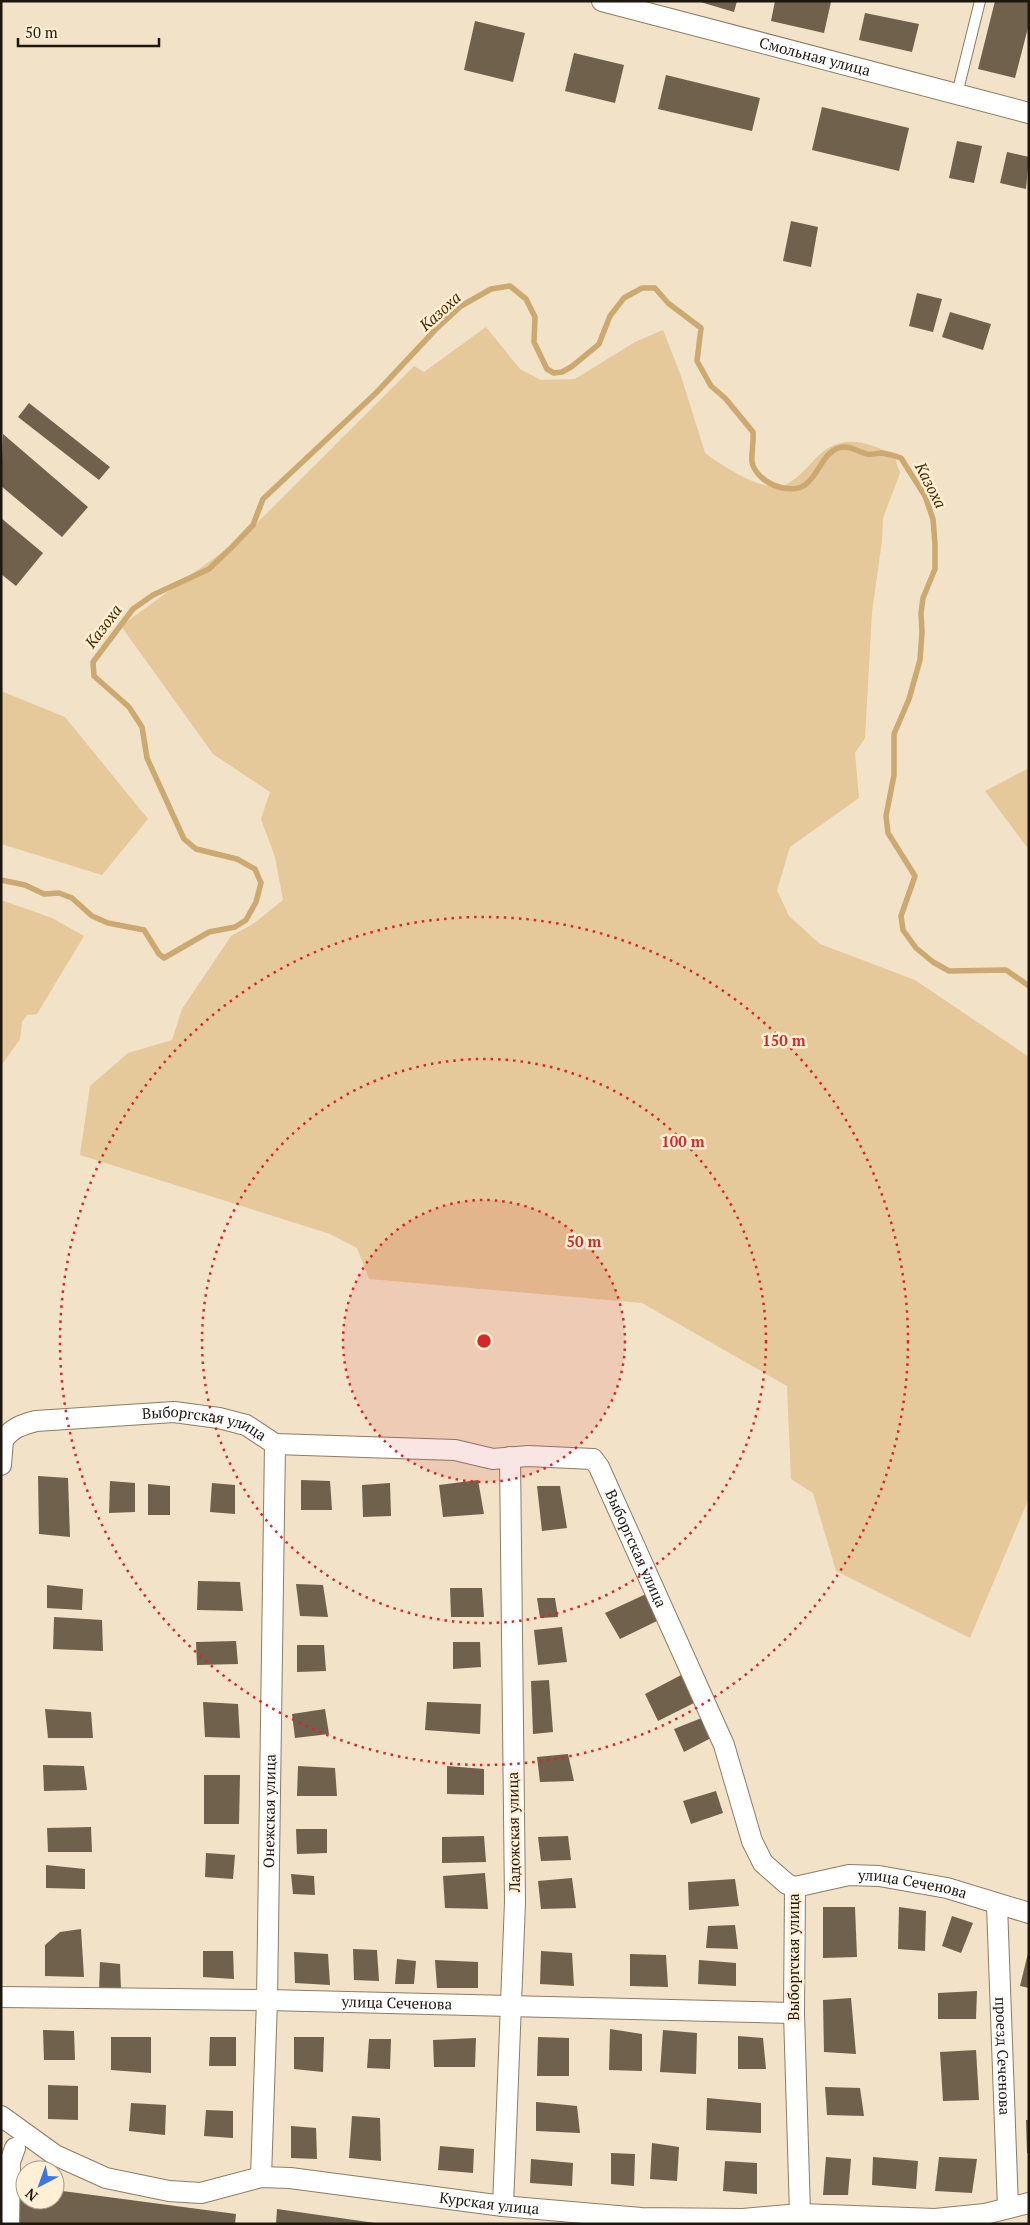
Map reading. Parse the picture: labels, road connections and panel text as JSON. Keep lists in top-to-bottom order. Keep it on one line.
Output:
{"streets":{"street":["Смольная улица","Выборгская улица","Онежская улица","Ладожская улица","улица Сеченова","проезд Сеченова","Курская улица"]},"crossings":[["Выборгская улица","Онежская улица"],["Выборгская улица","Ладожская улица"],["Выборгская улица","улица Сеченова"],["Выборгская улица","Курская улица"],["Онежская улица","улица Сеченова"],["Онежская улица","Курская улица"],["Ладожская улица","улица Сеченова"],["Ладожская улица","Курская улица"],["улица Сеченова","проезд Сеченова"],["проезд Сеченова","Курская улица"]],"water":["Казоха"],"scale_bar":"50 m","north":"bottom left","rings":["150 m","100 m","50 m"]}
